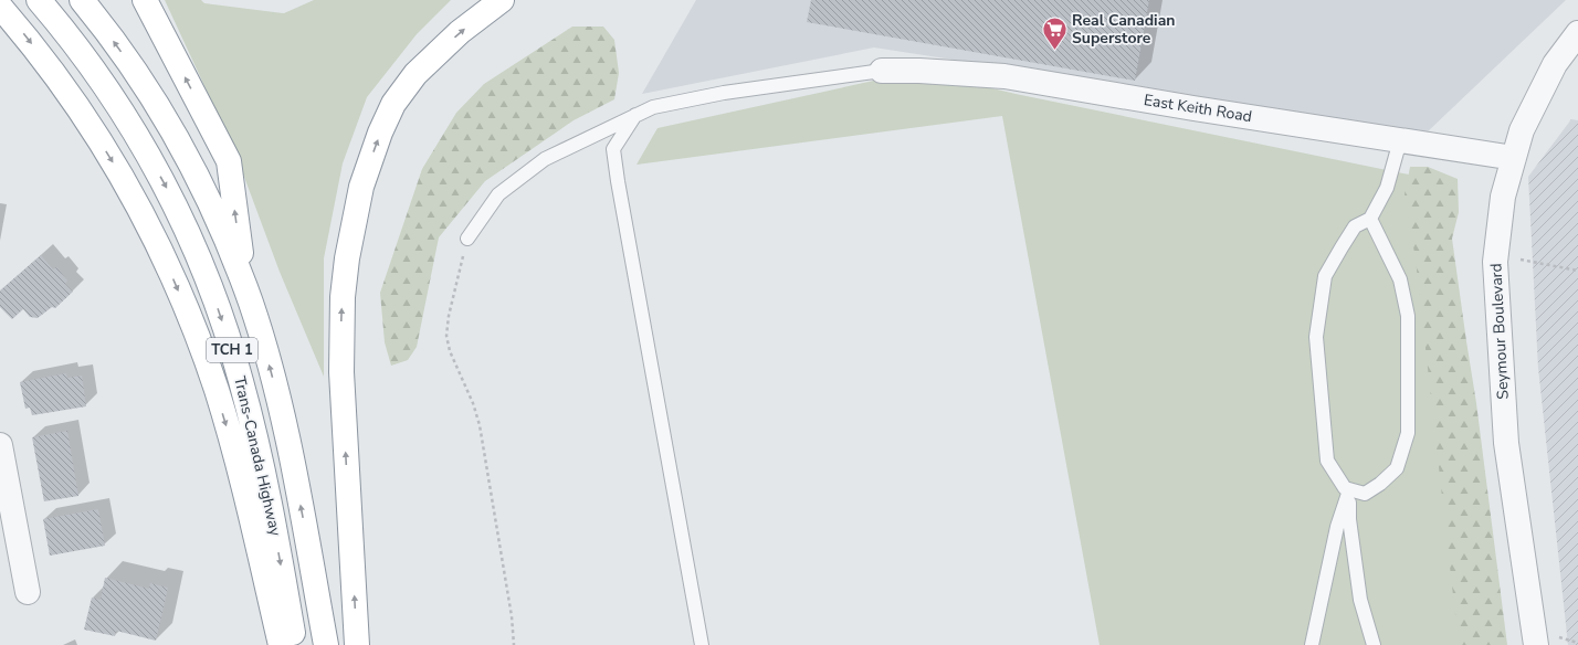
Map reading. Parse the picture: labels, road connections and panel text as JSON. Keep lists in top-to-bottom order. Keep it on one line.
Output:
{"streets":{"highway":["TCH 1","Trans-Canada Highway"],"street":["East Keith Road","Seymour Boulevard"]},"crossings":[["East Keith Road","Seymour Boulevard"]],"places":{"supermarket":["Real Canadian Superstore"]}}
